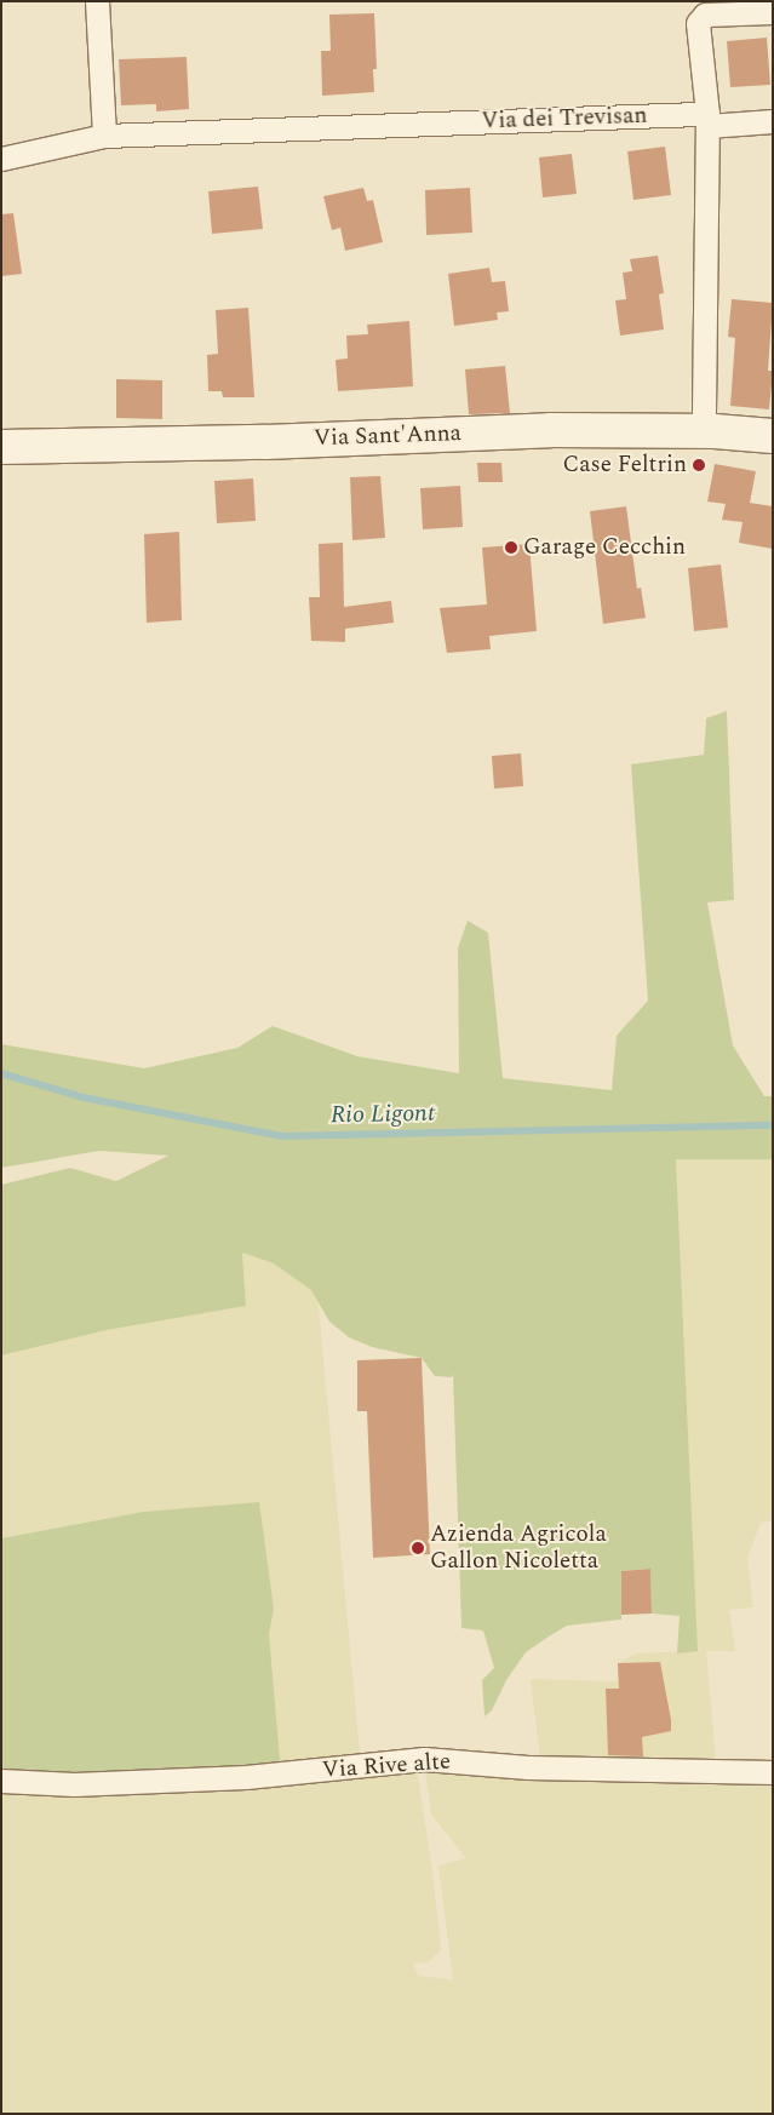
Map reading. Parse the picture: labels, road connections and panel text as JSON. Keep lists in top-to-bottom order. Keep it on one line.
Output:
{"streets":{"main road":["Via Sant'Anna"],"street":["Via dei Trevisan","Via Rive alte"]},"water":["Rio Ligont"],"places":["Case Feltrin","Garage Cecchin","Azienda Agricola Gallon Nicoletta"]}
